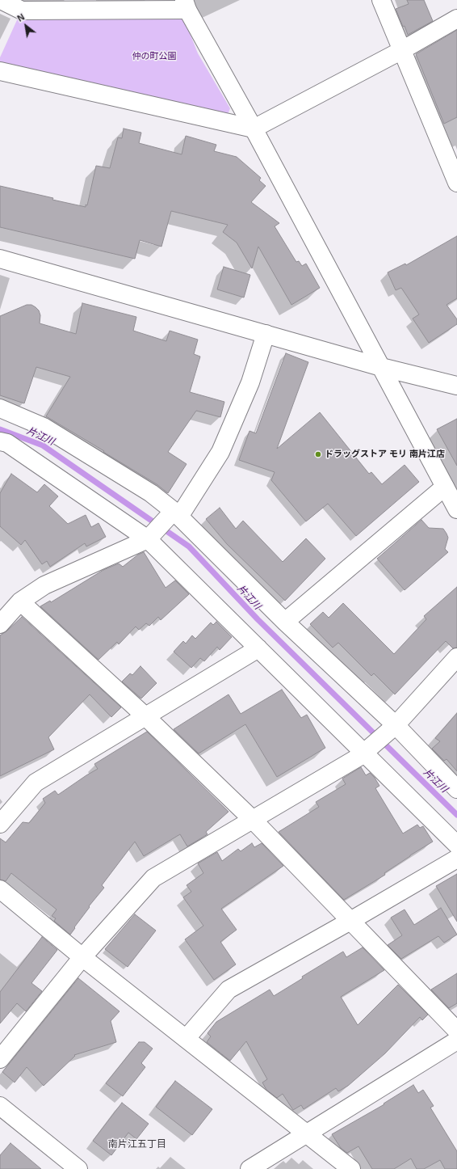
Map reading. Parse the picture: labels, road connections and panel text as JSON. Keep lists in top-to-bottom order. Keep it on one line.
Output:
{"districts":["南片江五丁目"],"water":["片江川"],"parks":["仲の町公園"],"places":["ドラッグストア モリ 南片江店"],"north":"top left"}
